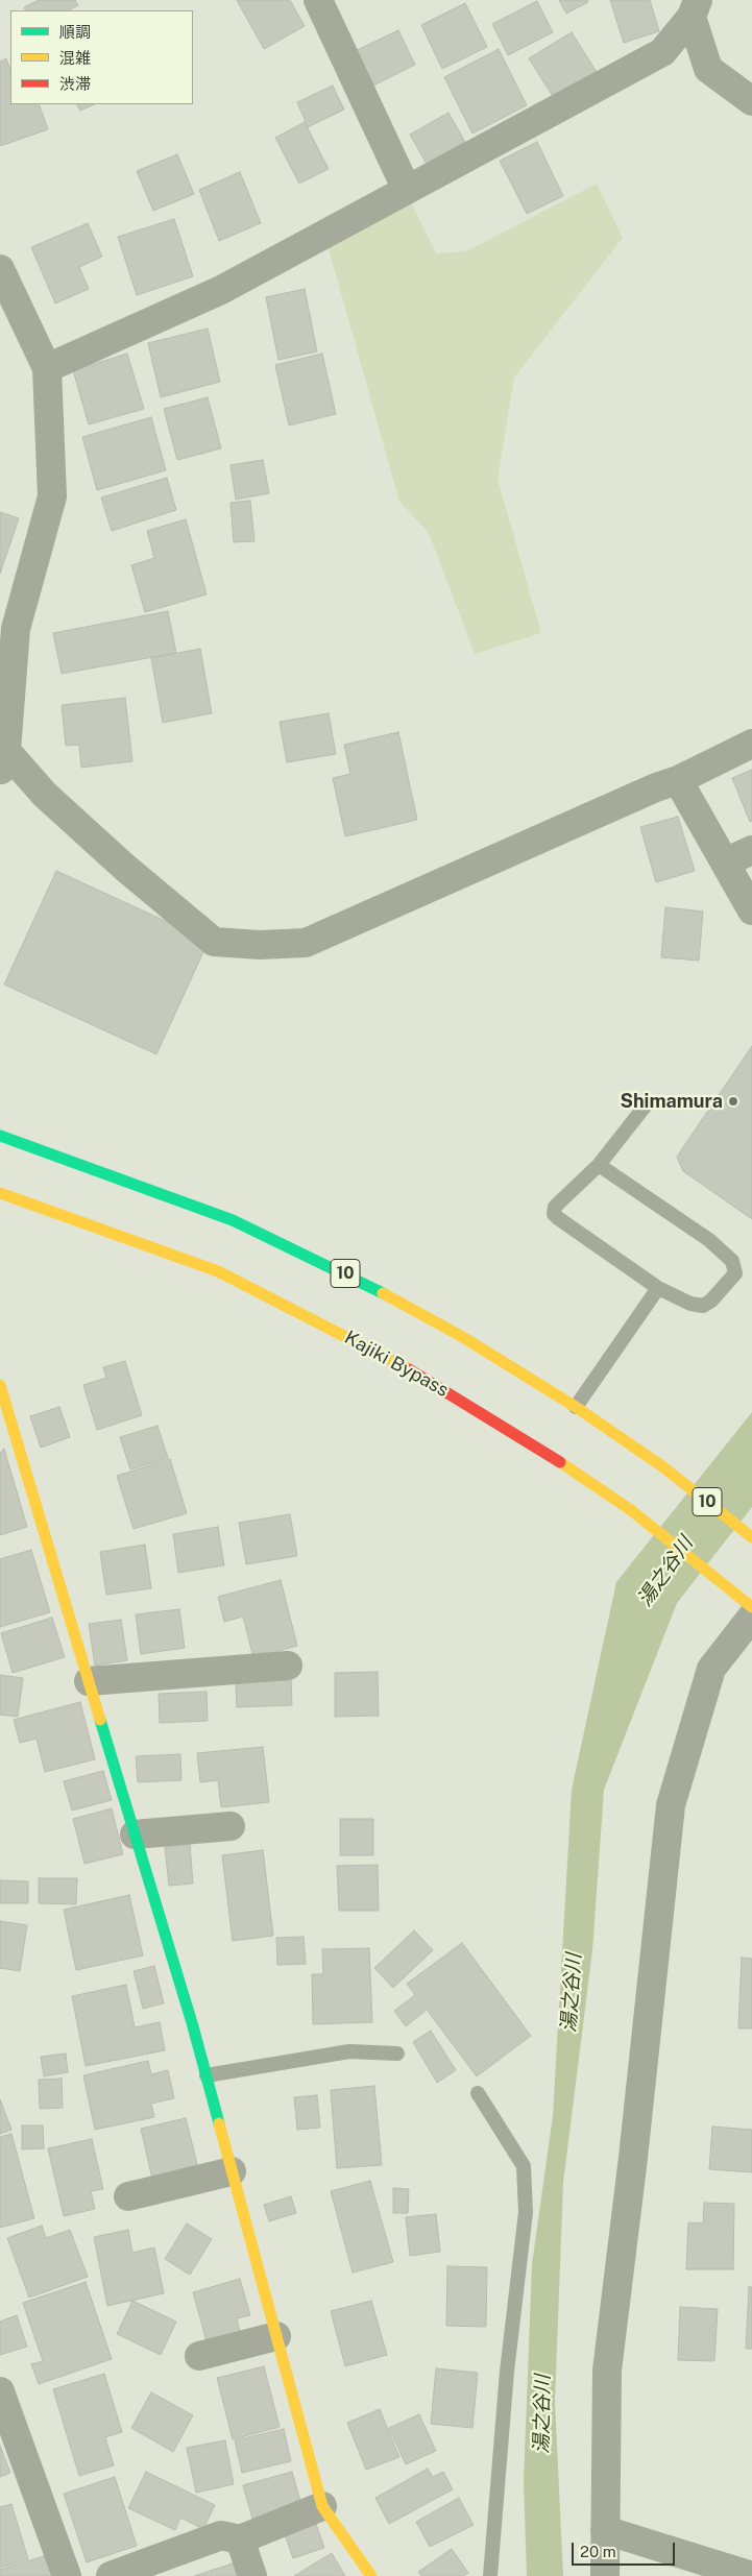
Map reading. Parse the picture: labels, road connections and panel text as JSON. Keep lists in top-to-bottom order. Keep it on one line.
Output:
{"streets":{"main road":["10","Kajiki Bypass"]},"water":["湯之谷川"],"places":["Shimamura"],"legend":["順調","混雑","渋滞"],"scale_bar":"20 m"}
